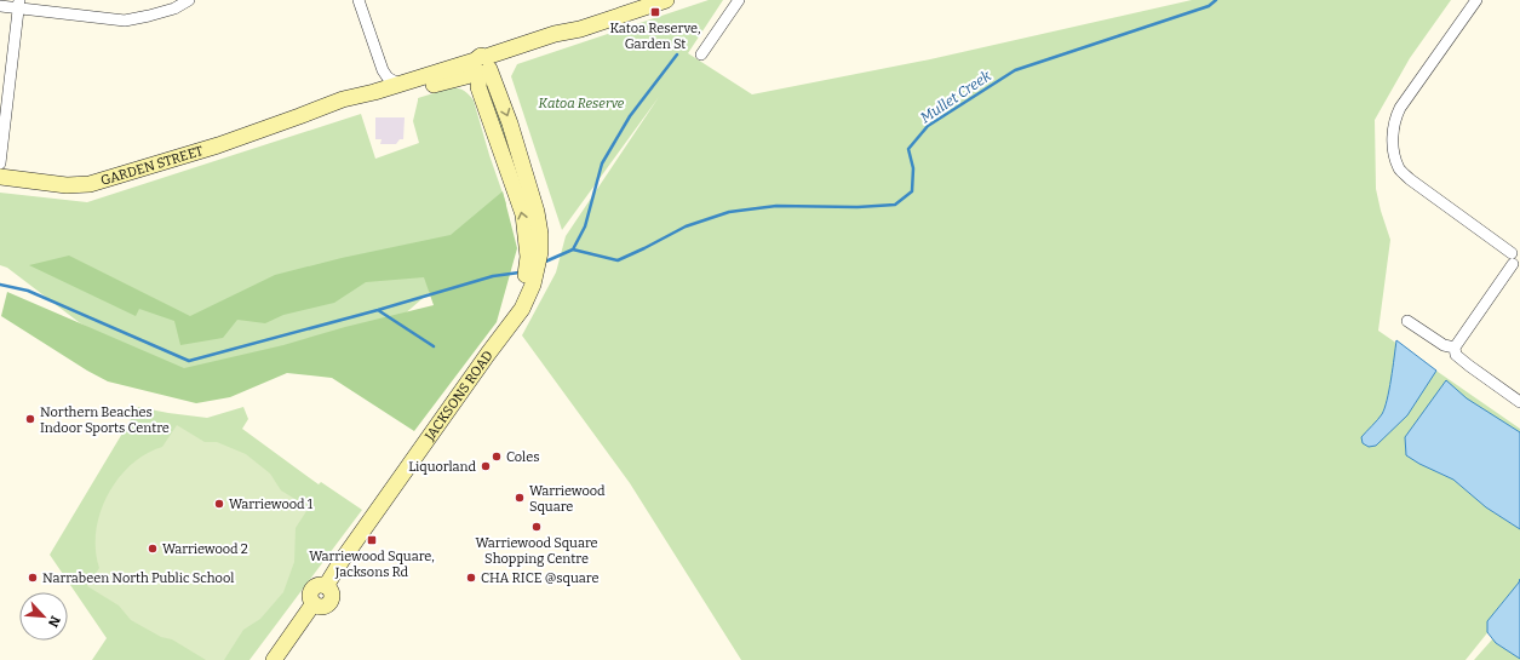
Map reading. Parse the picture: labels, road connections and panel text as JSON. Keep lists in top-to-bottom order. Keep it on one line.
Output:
{"streets":{"street":["GARDEN STREET","JACKSONS ROAD"]},"crossings":[["GARDEN STREET","JACKSONS ROAD"]],"water":["Mullet Creek"],"parks":["Katoa Reserve"],"places":{"transit":["Katoa Reserve, Garden St","Warriewood Square, Jacksons Rd"],"other":["Northern Beaches Indoor Sports Centre","Coles","Liquorland","Warriewood Square","Warriewood 1","Warriewood Square Shopping Centre","Warriewood 2","Narrabeen North Public School","CHA RICE @square"]},"north":"bottom right"}
